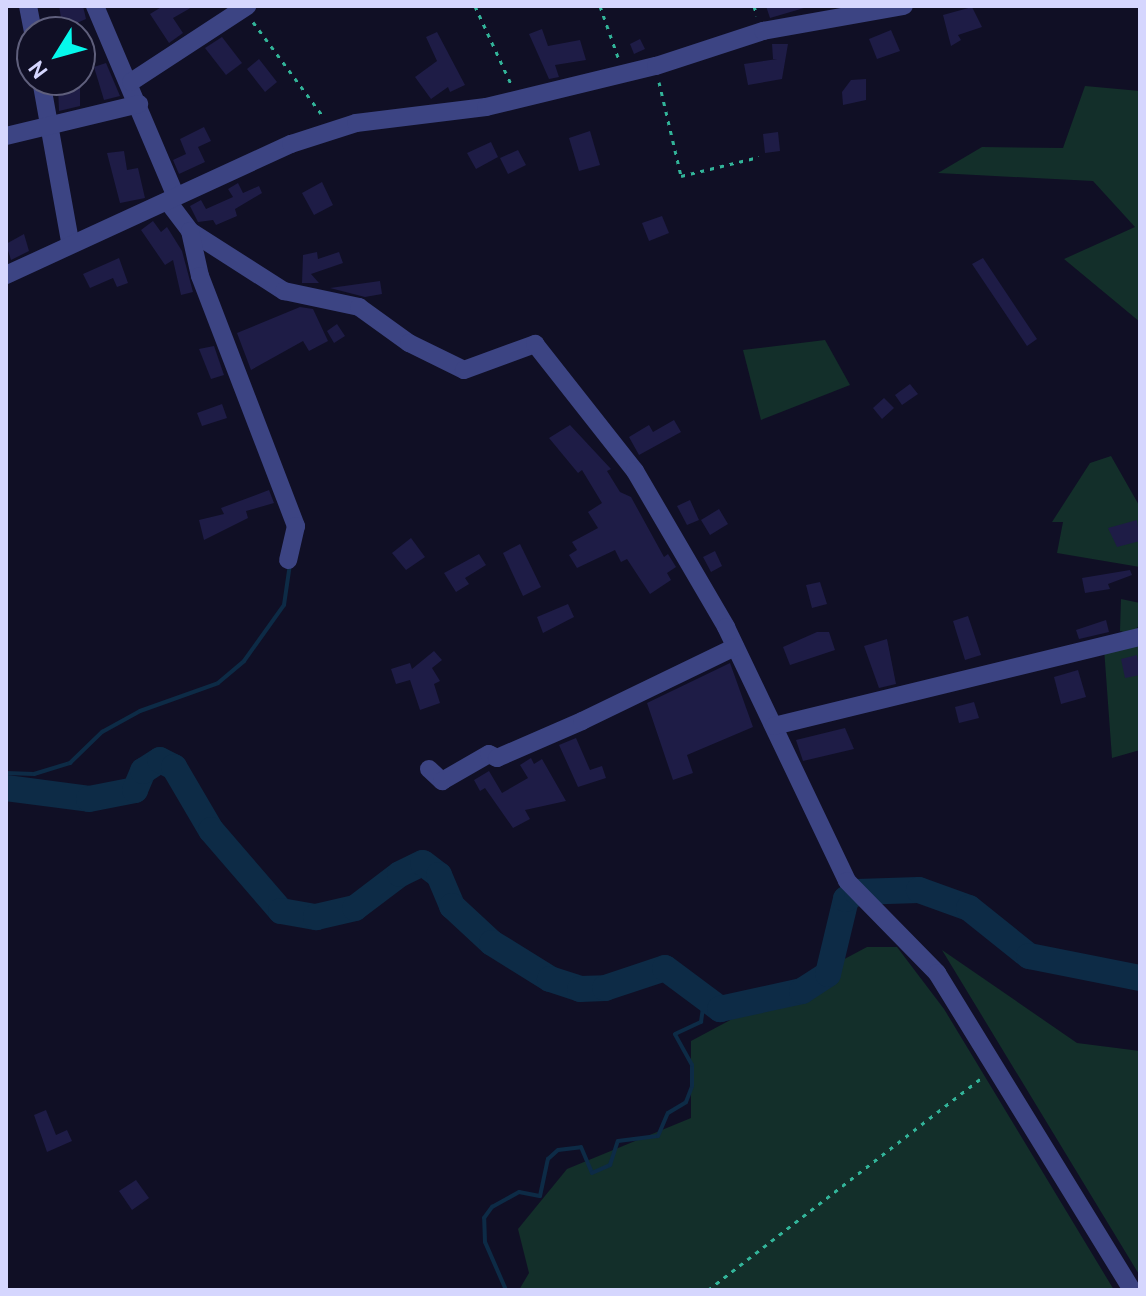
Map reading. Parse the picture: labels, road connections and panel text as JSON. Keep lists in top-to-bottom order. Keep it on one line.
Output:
{"north":"bottom left"}
